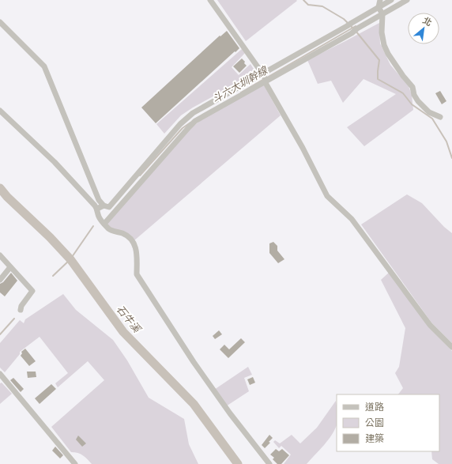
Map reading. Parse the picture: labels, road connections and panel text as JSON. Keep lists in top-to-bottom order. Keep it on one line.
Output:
{"water":["斗六大圳幹線","石牛溪"],"legend":["道路","公園","建築"],"north":"top right"}
